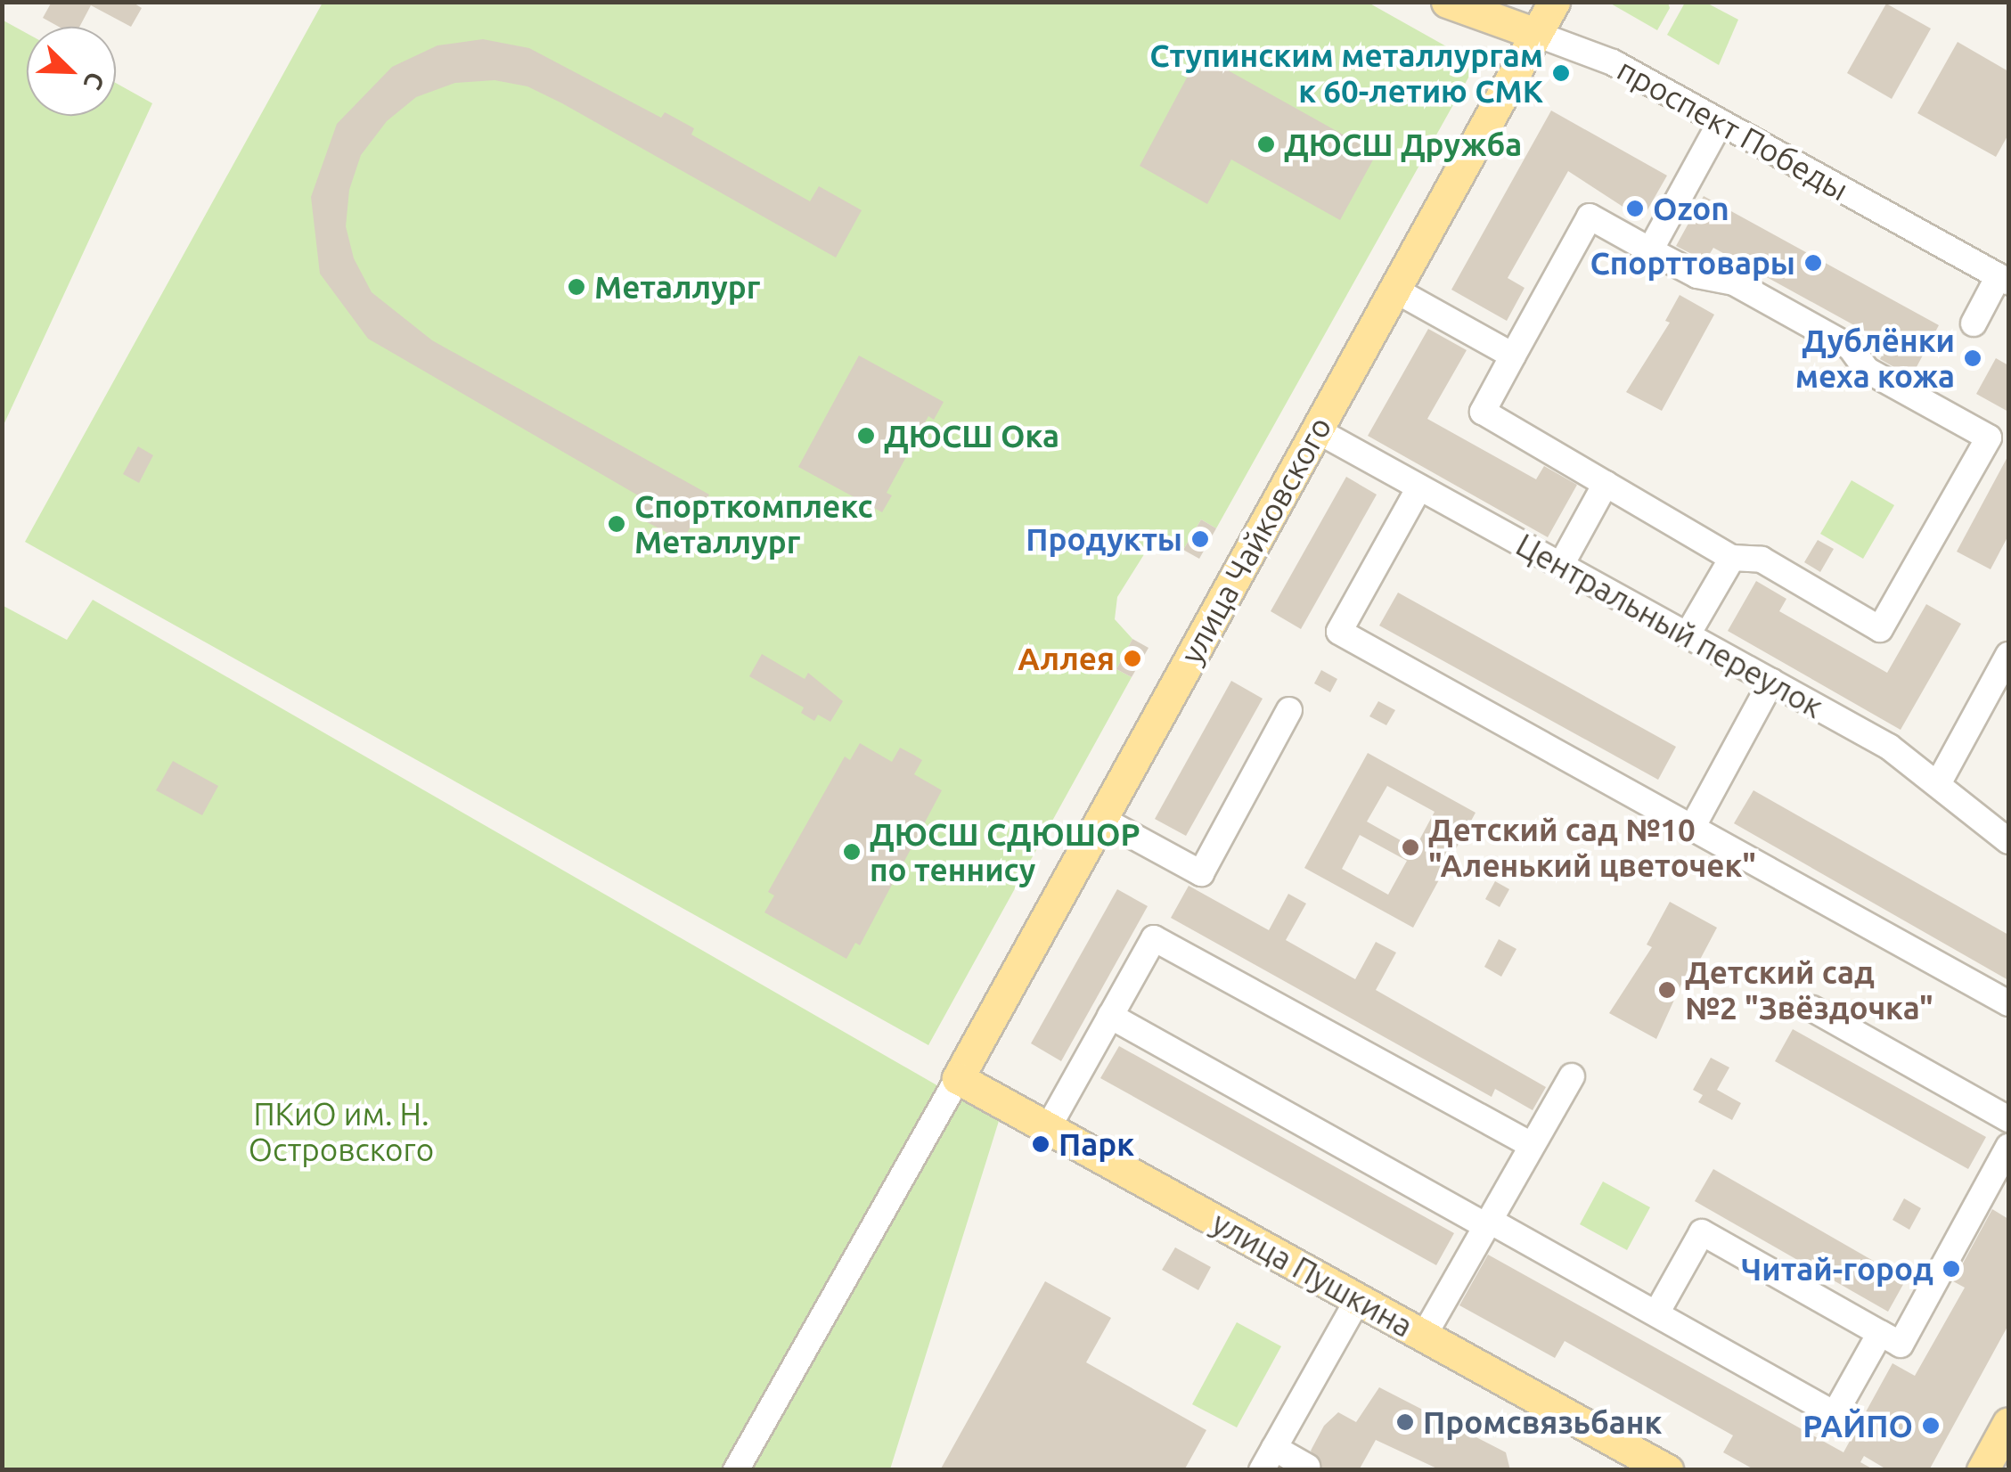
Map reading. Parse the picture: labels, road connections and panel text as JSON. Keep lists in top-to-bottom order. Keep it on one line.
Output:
{"streets":{"main road":["проспект Победы","улица Чайковского","улица Пушкина"],"street":["Центральный переулок"]},"crossings":[["проспект Победы","улица Чайковского"],["улица Чайковского","Центральный переулок"],["улица Чайковского","улица Пушкина"]],"parks":["ПКиО им. Н. Островского"],"places":["Ступинским металлургам к 60-летию СМК","ДЮСШ Дружба","Ozon","Спорттовары","Металлург","Дублёнки меха кожа","ДЮСШ Ока","Спорткомплекс Металлург","Продукты","Аллея","Детский сад №10 \"Аленький цветочек\"","ДЮСШ СДЮШОР по теннису","Детский сад №2 \"Звёздочка\"","Парк","Читай-город","Промсвязьбанк","РАЙПО"],"north":"bottom right"}
